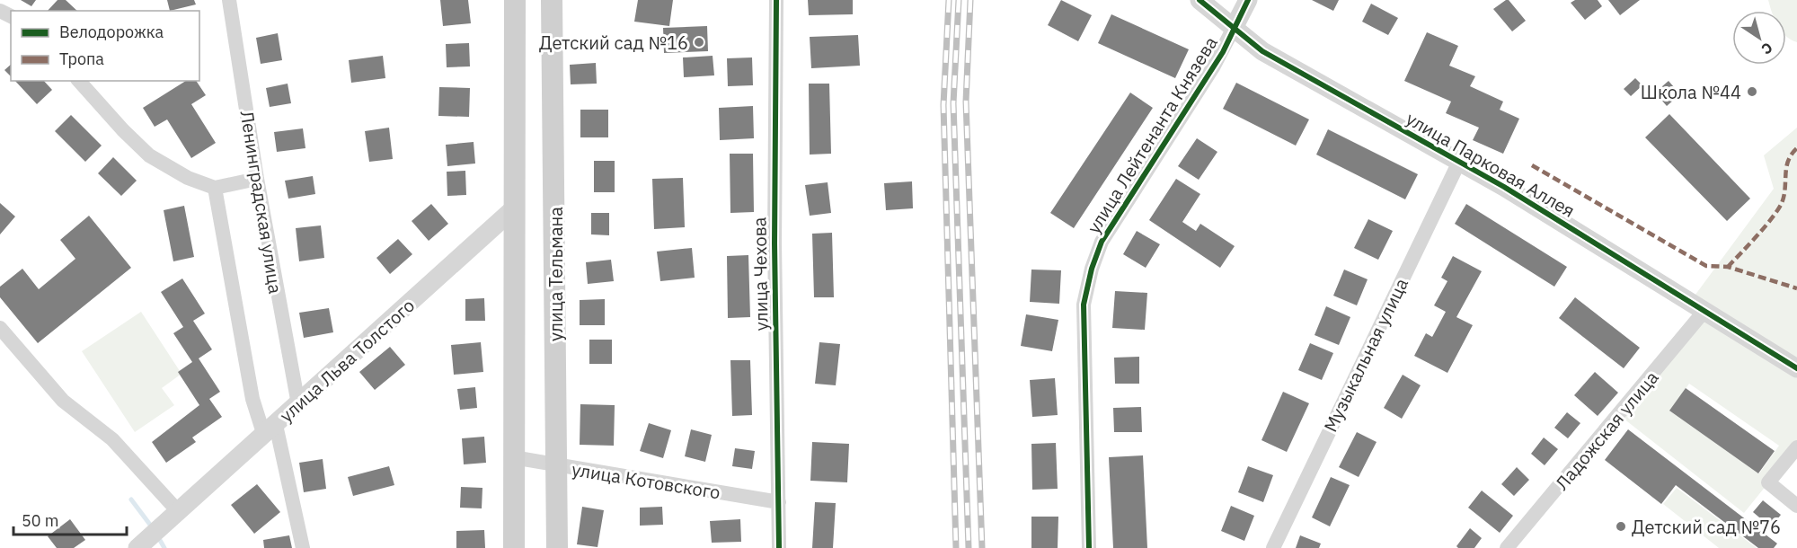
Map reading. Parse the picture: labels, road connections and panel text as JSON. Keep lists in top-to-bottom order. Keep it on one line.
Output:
{"streets":{"main road":["улица Тельмана"],"street":["улица Лейтенанта Князева","улица Парковая Аллея","Ленинградская улица","улица Чехова","Музыкальная улица","улица Льва Толстого","Ладожская улица","улица Котовского"]},"crossings":[["улица Лейтенанта Князева","улица Парковая Аллея"],["улица Парковая Аллея","Музыкальная улица"],["улица Парковая Аллея","Ладожская улица"],["Ленинградская улица","улица Льва Толстого"],["улица Тельмана","улица Котовского"],["улица Чехова","улица Котовского"]],"places":["Детский сад №16","Школа №44","Детский сад №76"],"legend":["Велодорожка","Тропа"],"scale_bar":"50 m","north":"bottom right"}
